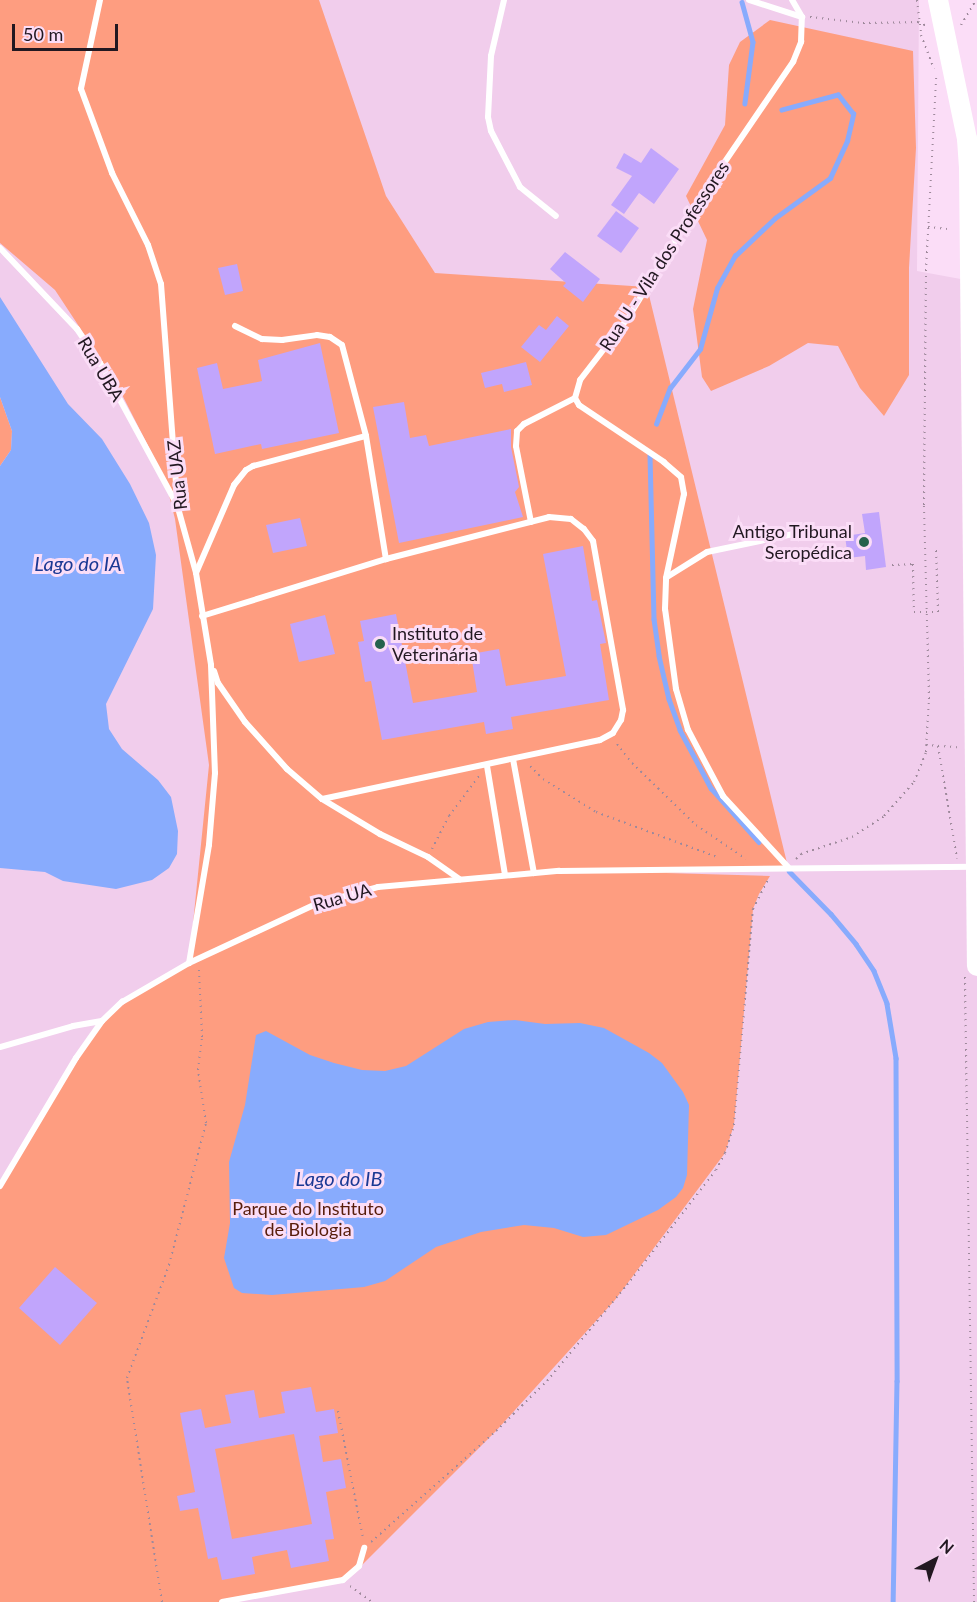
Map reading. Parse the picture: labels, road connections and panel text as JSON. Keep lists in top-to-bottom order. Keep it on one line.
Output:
{"streets":{"lane":["Rua U - Vila dos Professores","Rua UBA","Rua UAZ","Rua UA"]},"crossings":[["Rua UBA","Rua UAZ"],["Rua UAZ","Rua UA"]],"water":["Lago do IA","Lago do IB"],"parks":["Parque do Instituto de Biologia"],"places":["Antigo Tribunal Seropédica","Instituto de Veterinária"],"scale_bar":"50 m","north":"top right"}
